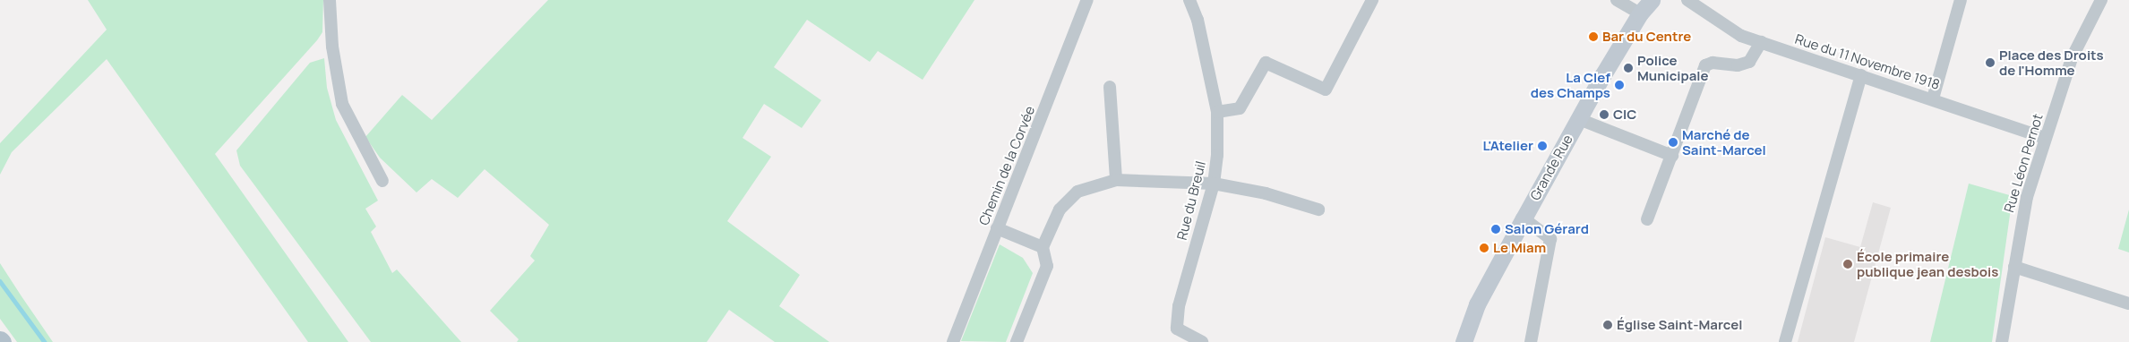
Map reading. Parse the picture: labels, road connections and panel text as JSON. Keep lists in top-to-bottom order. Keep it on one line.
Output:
{"streets":{"main road":["Grande Rue"],"street":["Rue du 11 Novembre 1918","Rue Léon Pernot","Chemin de la Corvée","Rue du Breuil"]},"crossings":[["Rue du 11 Novembre 1918","Rue Léon Pernot"]],"places":["Bar du Centre","Place des Droits de l'Homme","Police Municipale","La Clef des Champs","CIC","Marché de Saint-Marcel","L'Atelier","Salon Gérard","Le Miam","École primaire publique jean desbois","Église Saint-Marcel"]}
